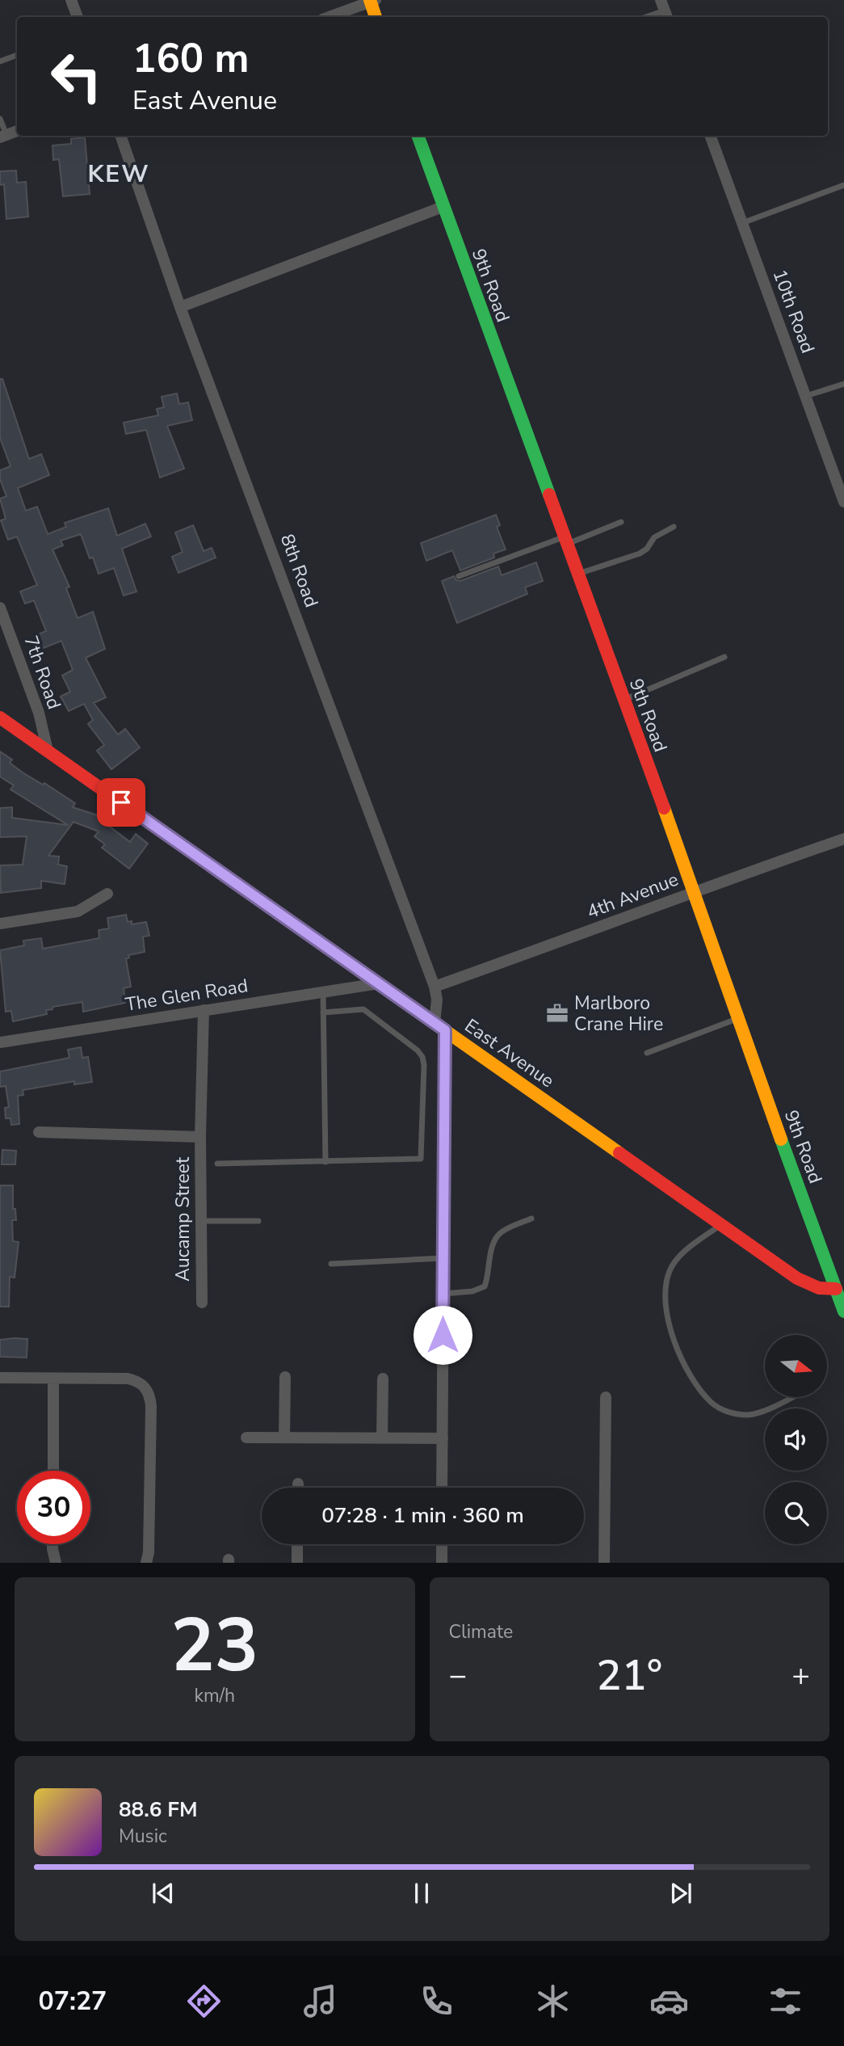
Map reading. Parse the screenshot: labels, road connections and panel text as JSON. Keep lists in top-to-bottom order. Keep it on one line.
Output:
{"streets":{"main road":["9th Road","East Avenue"],"street":["10th Road","8th Road","7th Road","4th Avenue","The Glen Road","Aucamp Street"]},"crossings":[["9th Road","4th Avenue"],["9th Road","East Avenue"],["8th Road","4th Avenue"],["8th Road","East Avenue"],["7th Road","East Avenue"],["The Glen Road","East Avenue"],["The Glen Road","Aucamp Street"]],"districts":["KEW"],"places":{"office":["Marlboro Crane Hire"]},"north":"right","page":{"turn":["160 m","East Avenue"],"limit":"30","trip":"07:28 · 1 min · 360 m","tile":[["23","km/h"],"Climate"],"heat":["−","21°","+"],"song":["88.6 FM","Music"],"tabs":"07:27"}}
